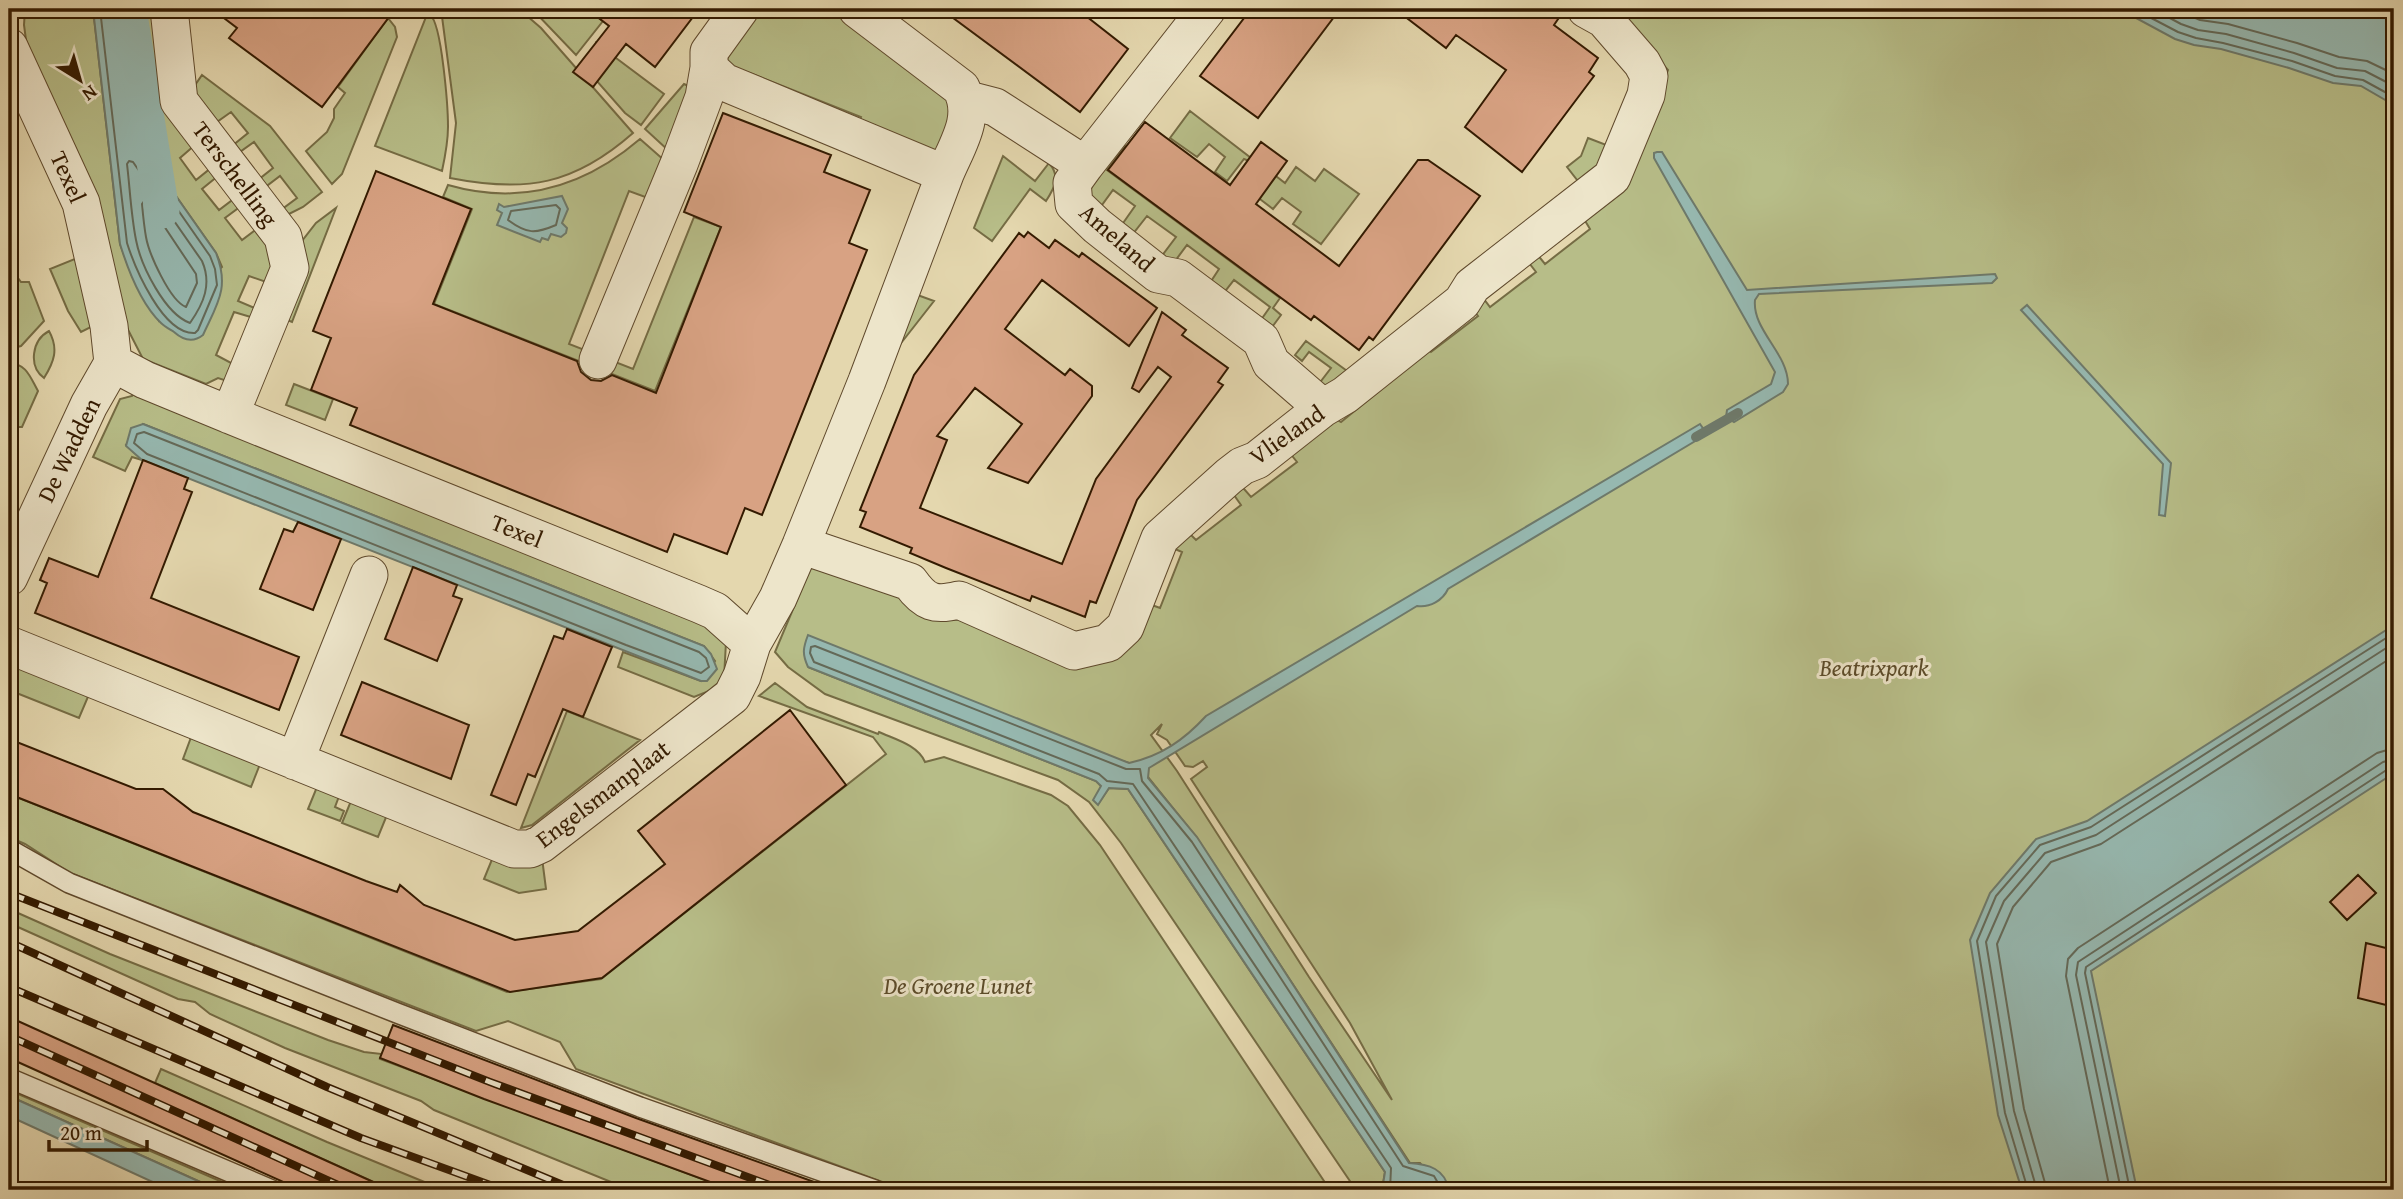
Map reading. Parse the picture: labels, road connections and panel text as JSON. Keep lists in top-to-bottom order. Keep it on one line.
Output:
{"streets":{"street":["Terschelling","Texel","Ameland","Vlieland","De Wadden","Engelsmanplaat"]},"crossings":[["Terschelling","Texel"],["Texel","De Wadden"],["Texel","Engelsmanplaat"],["Ameland","Vlieland"]],"parks":["Beatrixpark","De Groene Lunet"],"scale_bar":"20 m","north":"bottom right"}
